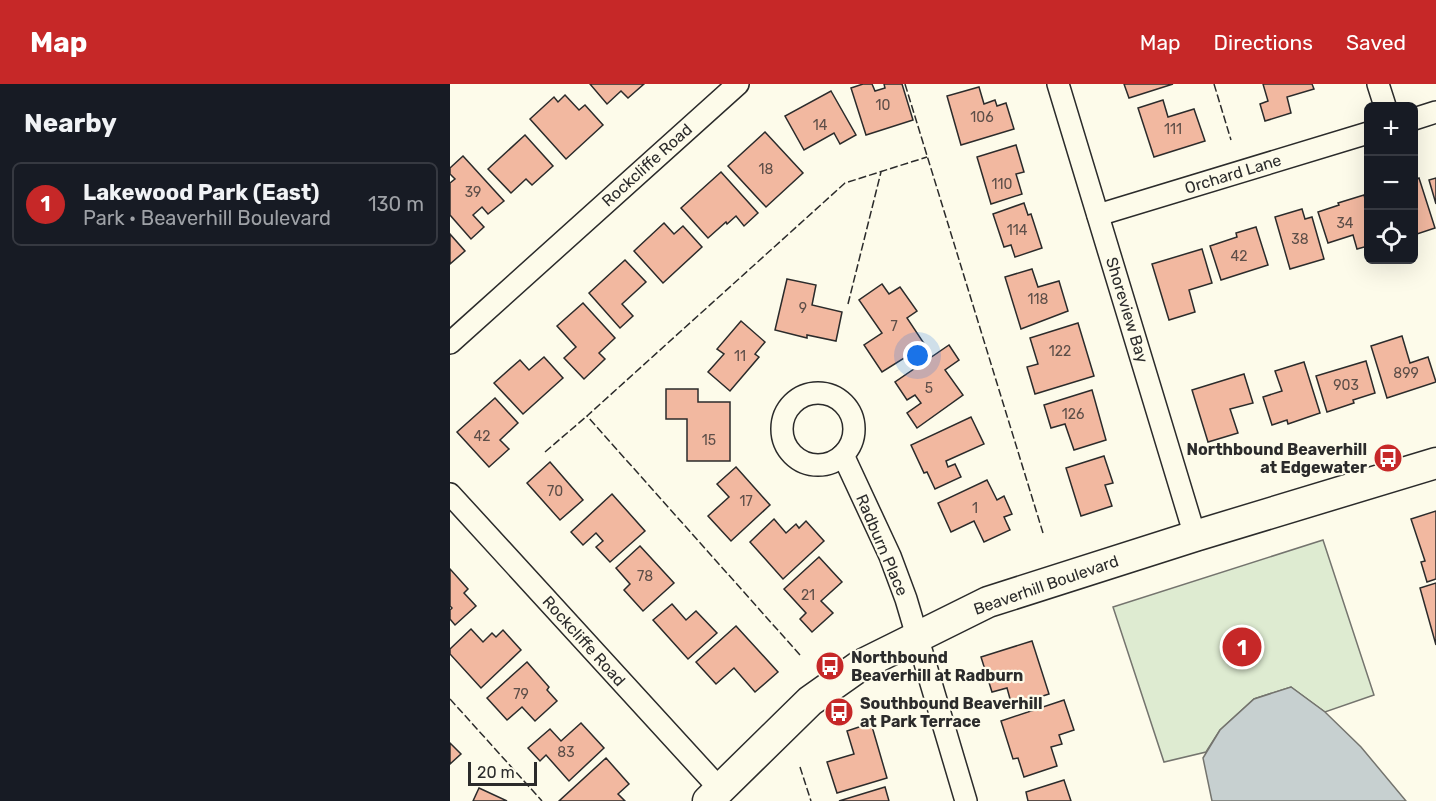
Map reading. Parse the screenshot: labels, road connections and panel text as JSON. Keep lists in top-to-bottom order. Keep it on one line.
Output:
{"streets":{"street":["Rockcliffe Road","Orchard Lane","Shoreview Bay","Radburn Place","Beaverhill Boulevard"]},"crossings":[["Rockcliffe Road","Beaverhill Boulevard"],["Orchard Lane","Shoreview Bay"],["Shoreview Bay","Beaverhill Boulevard"],["Radburn Place","Beaverhill Boulevard"]],"places":{"bus stop":["Northbound Beaverhill at Edgewater","Northbound Beaverhill at Radburn","Southbound Beaverhill at Park Terrace"]},"house_numbers":["10","106","14","111","18","110","39","34","114","38","42","118","9","7","122","11","899","903","5","126","42","15","70","17","1","78","21","79","83"],"scale_bar":"20 m","page":{"header":"Map","nav":["Map","Directions","Saved"],"heading":"Nearby","map_buttons":["+","−"],"list":[{"mark":"1","name":"Lakewood Park (East)","note":"Park · Beaverhill Boulevard","value":"130 m"}],"pins":"1","scale":"20 m"}}
